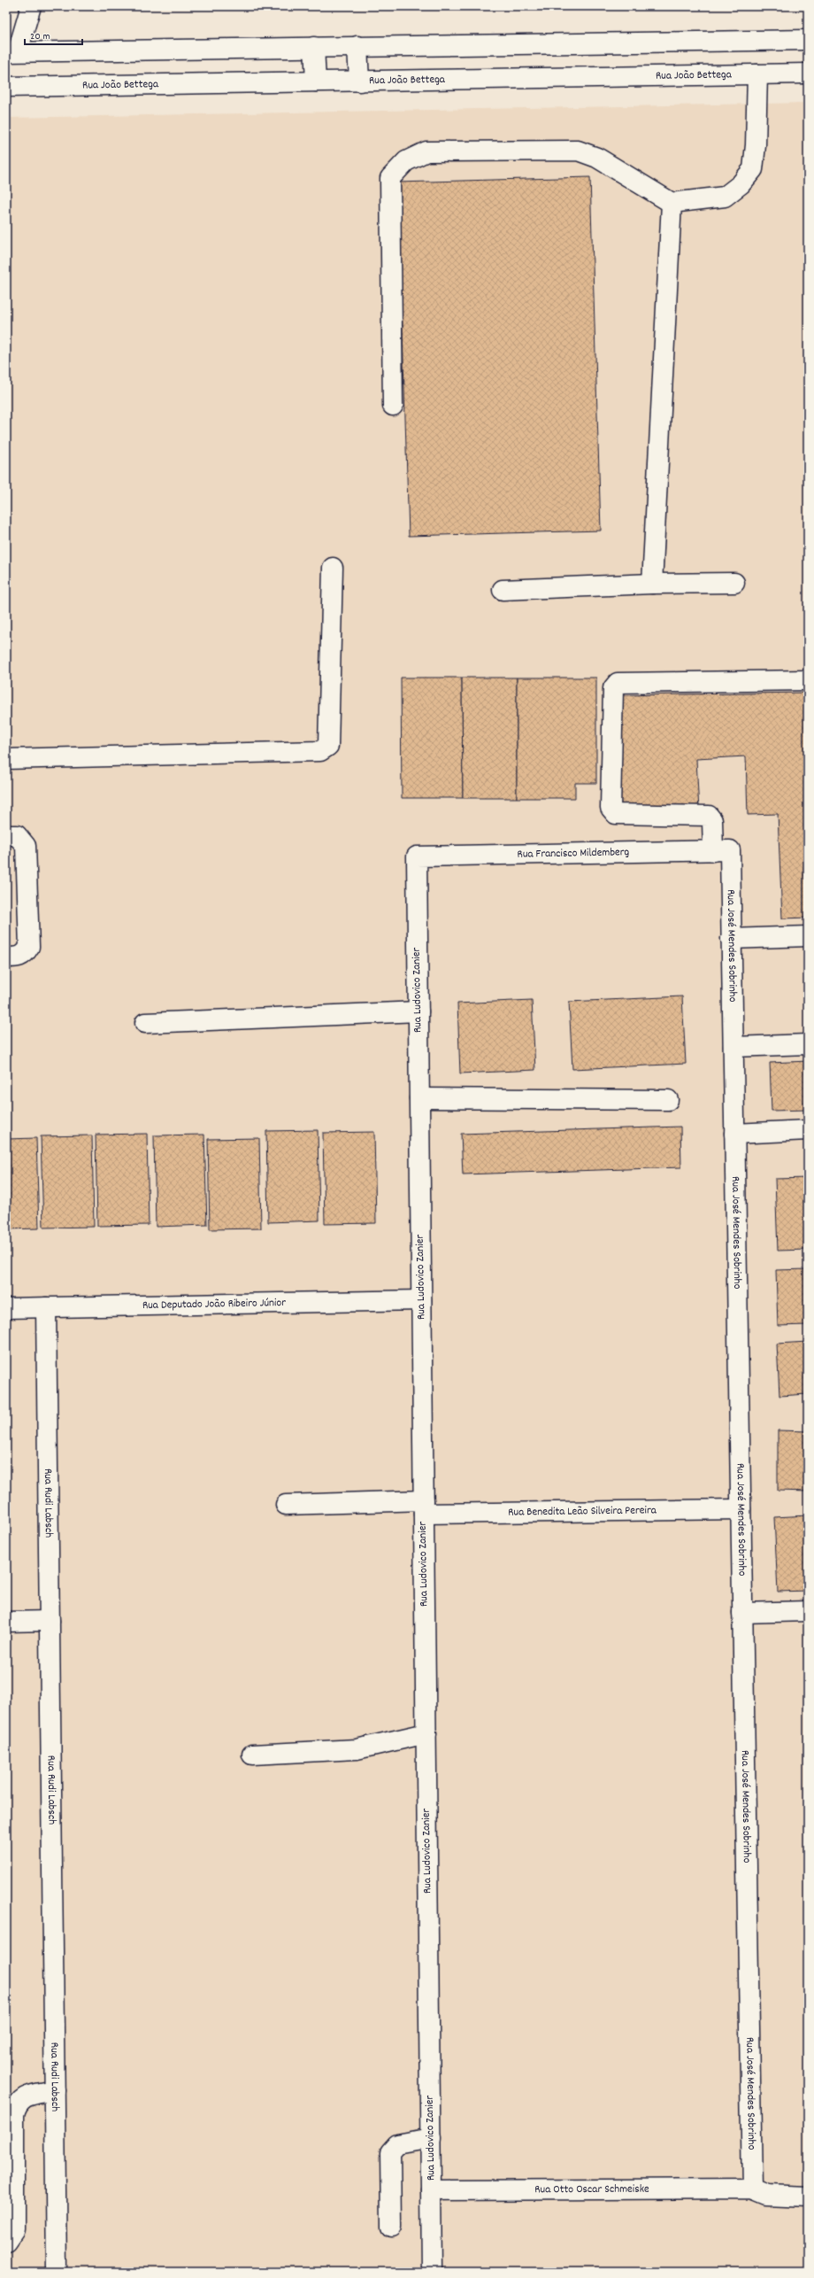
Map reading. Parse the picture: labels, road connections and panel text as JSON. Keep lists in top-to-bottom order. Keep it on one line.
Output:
{"streets":{"street":["Rua João Bettega","Rua Francisco Mildemberg","Rua José Mendes Sobrinho","Rua Ludovico Zanier","Rua Deputado João Ribeiro Júnior","Rua Rudi Labsch","Rua Benedita Leão Silveira Pereira","Rua Otto Oscar Schmeiske"]},"crossings":[["Rua Francisco Mildemberg","Rua José Mendes Sobrinho"],["Rua Francisco Mildemberg","Rua Ludovico Zanier"],["Rua José Mendes Sobrinho","Rua Benedita Leão Silveira Pereira"],["Rua José Mendes Sobrinho","Rua Otto Oscar Schmeiske"],["Rua Ludovico Zanier","Rua Deputado João Ribeiro Júnior"],["Rua Ludovico Zanier","Rua Benedita Leão Silveira Pereira"],["Rua Ludovico Zanier","Rua Otto Oscar Schmeiske"],["Rua Deputado João Ribeiro Júnior","Rua Rudi Labsch"]],"scale_bar":"20 m"}
